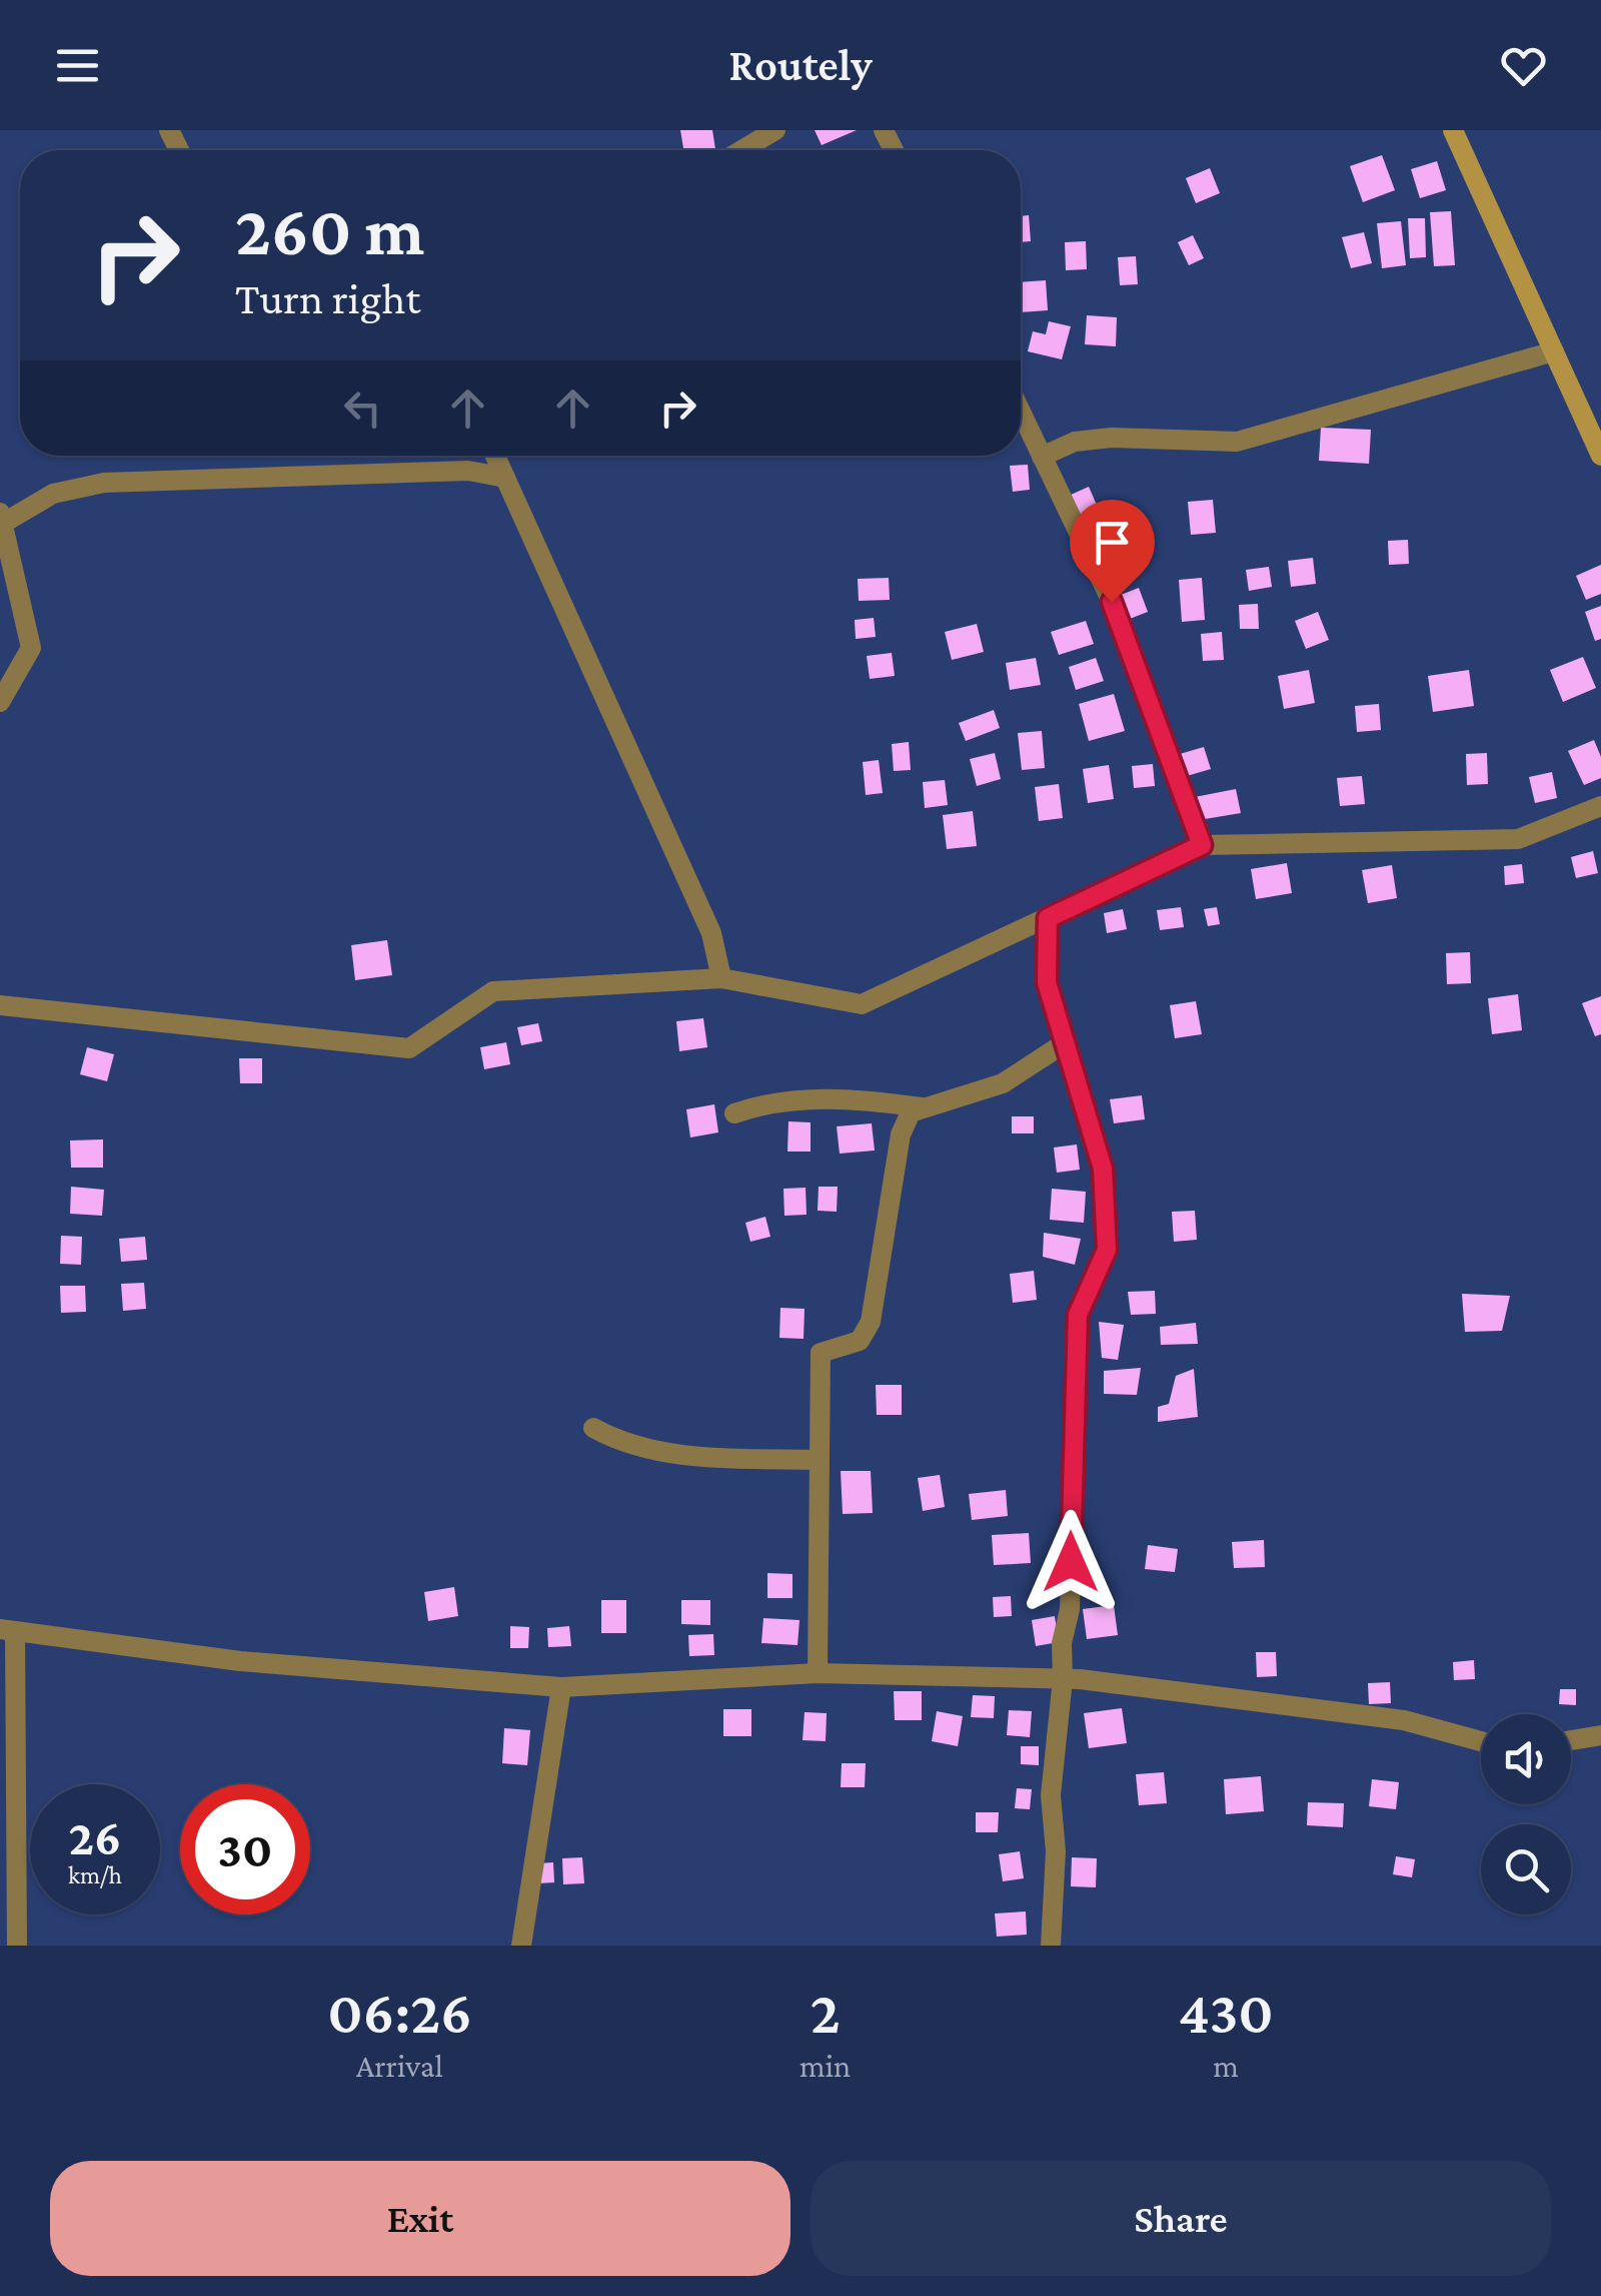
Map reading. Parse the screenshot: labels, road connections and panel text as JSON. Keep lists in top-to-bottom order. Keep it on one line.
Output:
{"page":{"header":"Routely","turn":["260 m","Turn right"],"speed":"26 km/h","limit":"30","eta":["06:26","Arrival","2","min","430","m"],"buttons":["Exit","Share"]}}
